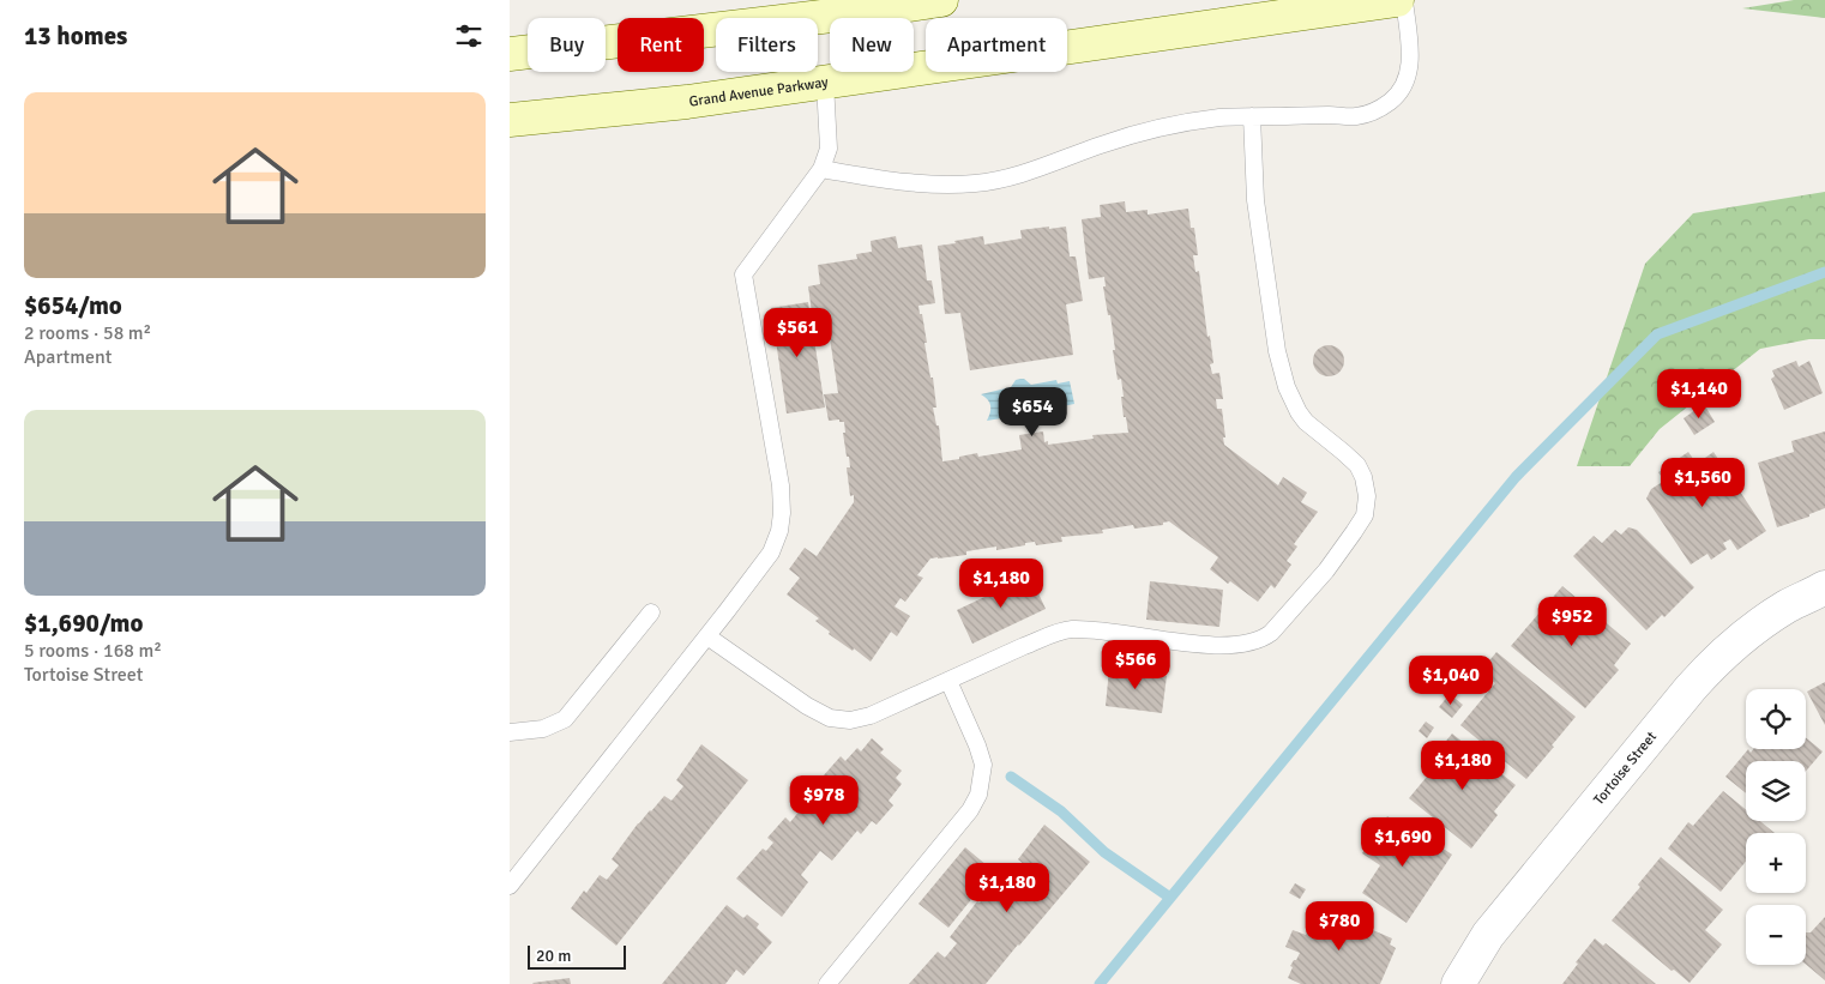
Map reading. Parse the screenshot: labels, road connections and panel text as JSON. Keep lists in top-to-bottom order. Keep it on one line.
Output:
{"streets":{"main road":["Grand Avenue Parkway"],"street":["Tortoise Street"]},"scale_bar":"20 m","page":{"heading":"13 homes","chip":["Buy","Rent","Filters","New","Apartment"],"list":[{"name":"$654/mo","note":"2 rooms · 58 m² · Apartment"},{"name":"$1,690/mo","note":"5 rooms · 168 m² · Tortoise Street"}],"price":["$561","$1,140","$654","$1,560","$1,180","$952","$566","$1,040","$1,180","$978","$1,690","$1,180","$780"],"map_buttons":["+","−"],"scale":"20 m"}}
